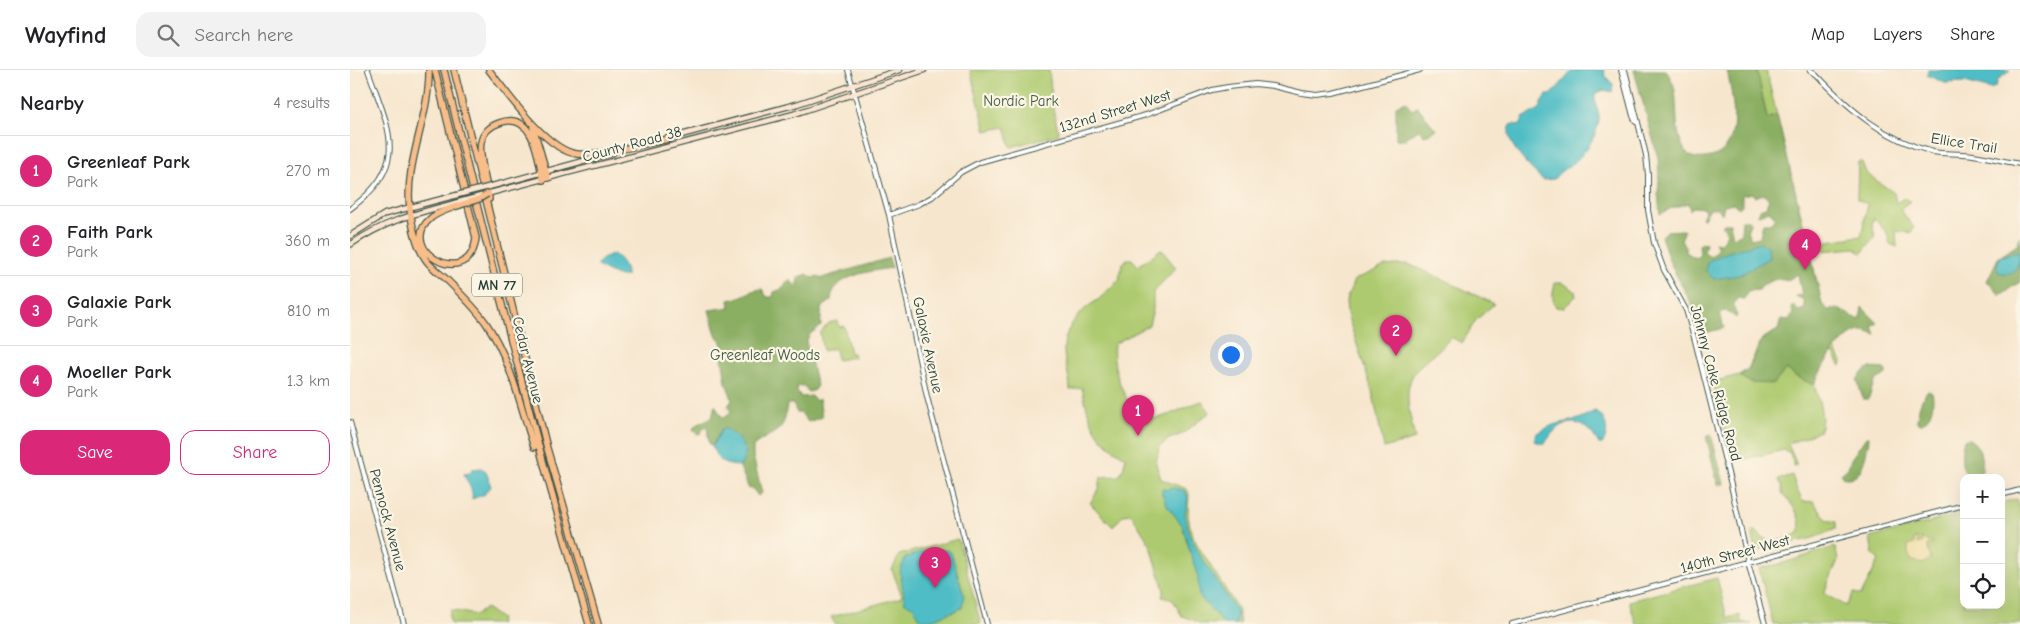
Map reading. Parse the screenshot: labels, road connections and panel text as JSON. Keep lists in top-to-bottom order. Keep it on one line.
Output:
{"streets":{"highway":["MN 77","Cedar Avenue"],"main road":["County Road 38"],"street":["132nd Street West","Ellice Trail","Galaxie Avenue","Johnny Cake Ridge Road","Pennock Avenue","140th Street West"]},"crossings":[["132nd Street West","Galaxie Avenue"],["County Road 38","Galaxie Avenue"],["Johnny Cake Ridge Road","140th Street West"]],"parks":["Nordic Park","Greenleaf Woods"],"page":{"header":"Wayfind","search":"Search here","nav":["Map","Layers","Share"],"heading":["Nearby","4 results"],"list":[{"mark":"1","name":"Greenleaf Park","note":"Park","value":"270 m"},{"mark":"2","name":"Faith Park","note":"Park","value":"360 m"},{"mark":"3","name":"Galaxie Park","note":"Park","value":"810 m"},{"mark":"4","name":"Moeller Park","note":"Park","value":"1.3 km"}],"pins":["4","2","1","3"],"buttons":["Save","Share"],"map_buttons":["+","−"]}}
